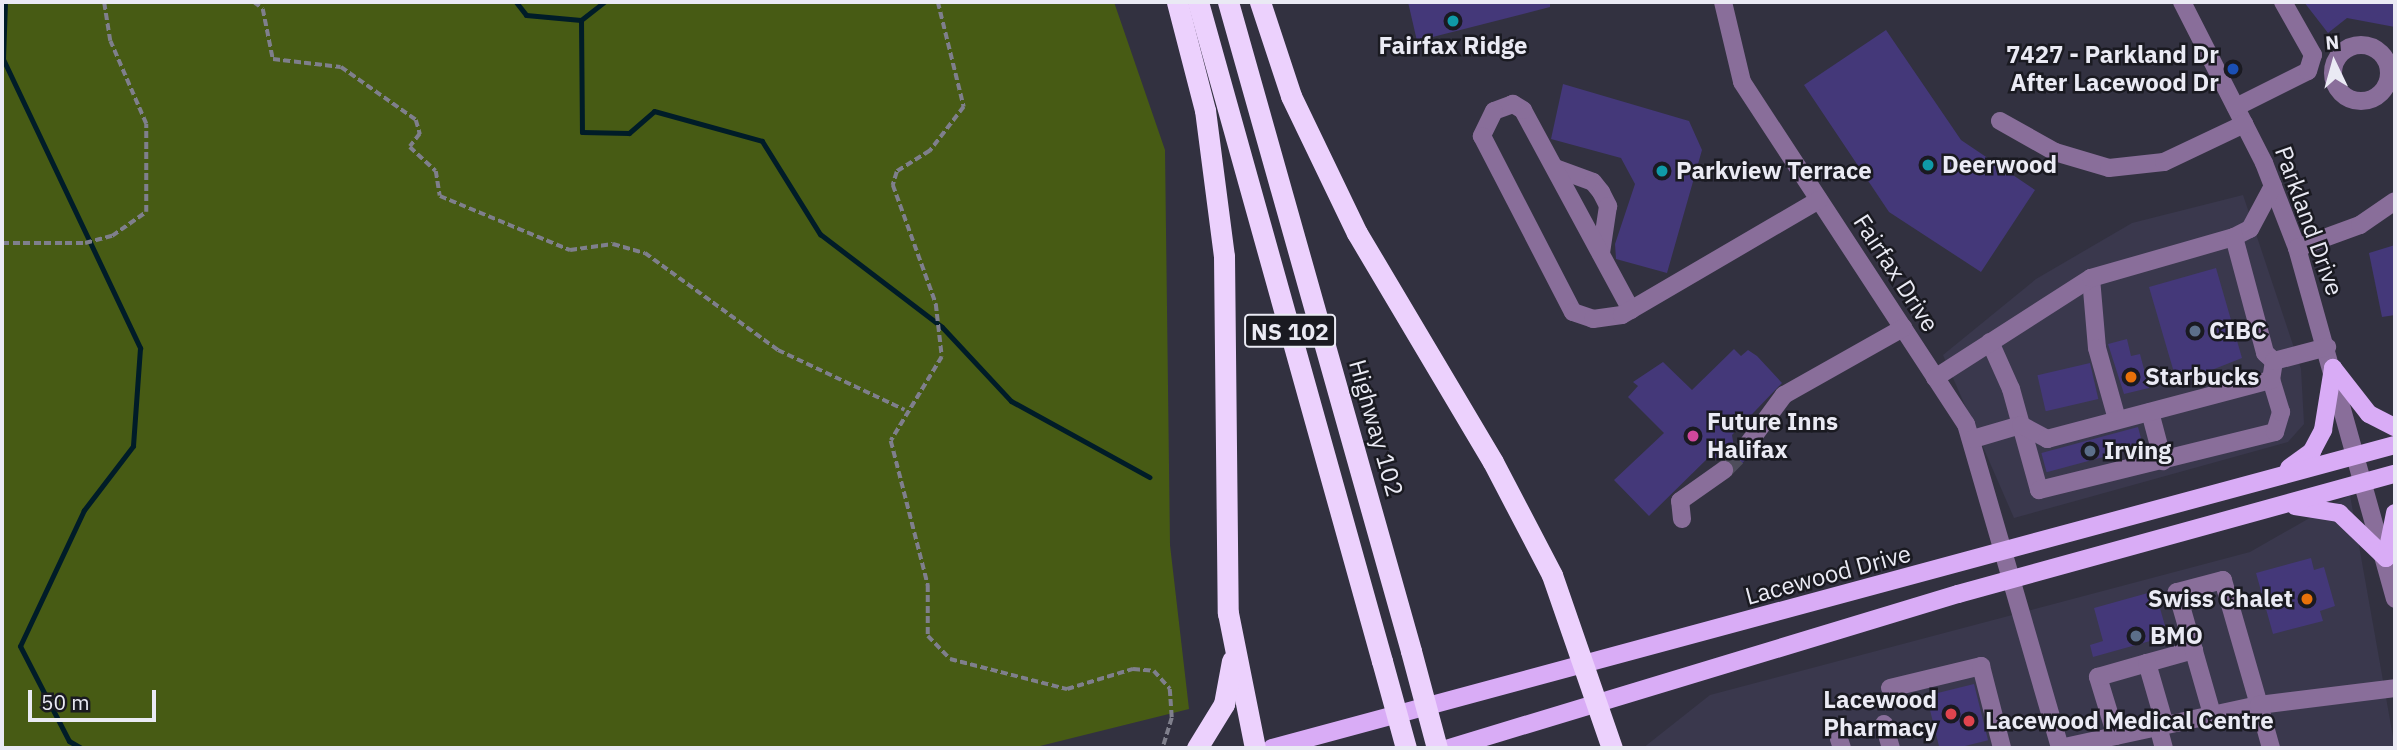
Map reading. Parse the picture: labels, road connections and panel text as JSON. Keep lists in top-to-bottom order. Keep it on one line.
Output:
{"streets":{"highway":["NS 102","Highway 102"],"main road":["Lacewood Drive"],"street":["Parkland Drive","Fairfax Drive"]},"crossings":[["Parkland Drive","Lacewood Drive"],["Fairfax Drive","Lacewood Drive"]],"places":["Fairfax Ridge","7427 - Parkland Dr After Lacewood Dr","Deerwood","Parkview Terrace","CIBC","Starbucks","Future Inns Halifax","Irving","Swiss Chalet","BMO","Lacewood Pharmacy","Lacewood Medical Centre"],"scale_bar":"50 m","north":"top"}
